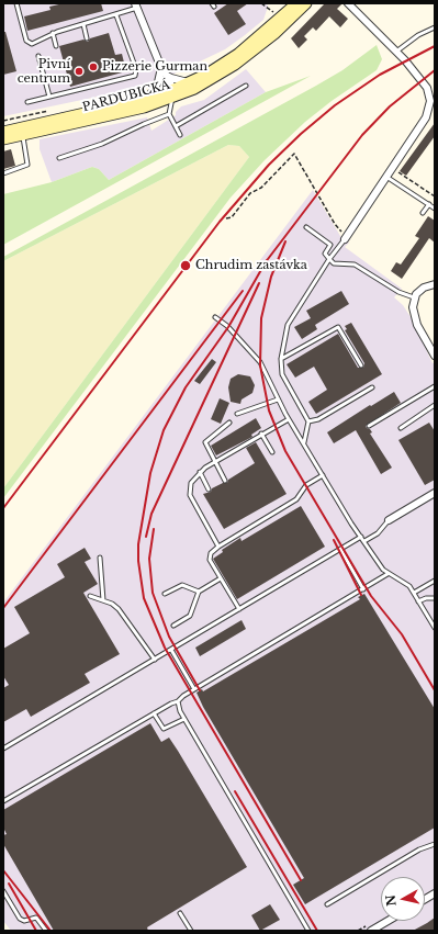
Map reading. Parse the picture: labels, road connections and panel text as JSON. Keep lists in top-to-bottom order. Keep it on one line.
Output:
{"streets":{"main road":["PARDUBICKÁ"]},"places":["Pizzerie Gurman","Pivní centrum","Chrudim zastávka"],"north":"left"}
